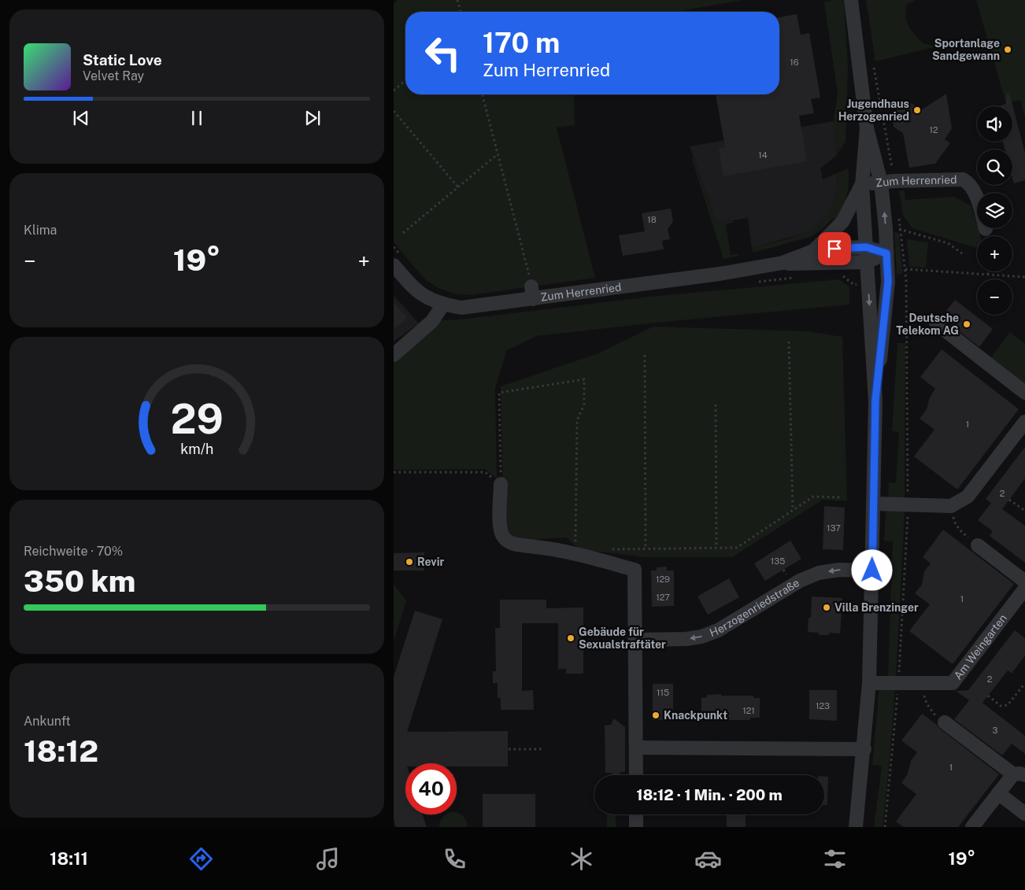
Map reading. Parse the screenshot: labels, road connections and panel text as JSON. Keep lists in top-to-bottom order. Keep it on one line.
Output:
{"streets":{"street":["Zum Herrenried","Herzogenriedstraße","Am Weingarten"]},"places":["Sportanlage Sandgewann","Jugendhaus Herzogenried","Deutsche Telekom AG","Revir","Villa Brenzinger","Gebäude für Sexualstraftäter","Knackpunkt"],"house_numbers":["16","12","14","18","1","2","137","135","129","127","1","2","115","123","121","3","1"],"page":{"turn":["170 m","Zum Herrenried"],"song":["Static Love","Velvet Ray"],"map_buttons":["+","−"],"tile":["Klima",["Reichweite · 70%","350 km"],["Ankunft","18:12"]],"heat":["−","19°","+"],"limit":"40","trip":"18:12 · 1 Min. · 200 m","tabs":["18:11","19°"],"gauge":["29","km/h"]}}
